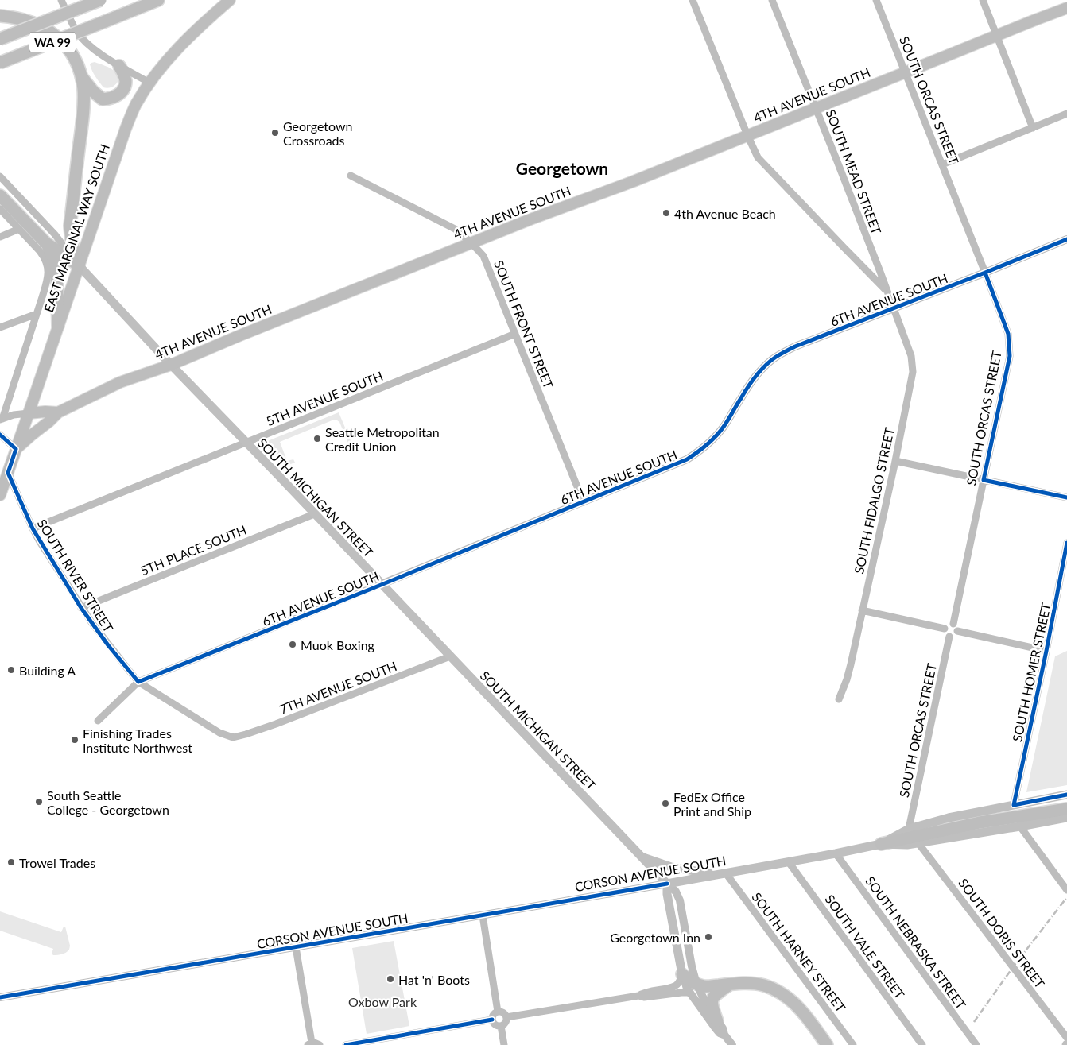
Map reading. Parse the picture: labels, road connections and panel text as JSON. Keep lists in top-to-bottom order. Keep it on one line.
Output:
{"streets":{"highway":["WA 99"],"main road":["4TH AVENUE SOUTH","EAST MARGINAL WAY SOUTH","SOUTH MICHIGAN STREET","CORSON AVENUE SOUTH"],"street":["SOUTH ORCAS STREET","SOUTH MEAD STREET","6TH AVENUE SOUTH","SOUTH FRONT STREET","5TH AVENUE SOUTH","SOUTH FIDALGO STREET","5TH PLACE SOUTH","SOUTH RIVER STREET","SOUTH HOMER STREET","7TH AVENUE SOUTH","SOUTH DORIS STREET","SOUTH NEBRASKA STREET","SOUTH VALE STREET","SOUTH HARNEY STREET"]},"crossings":[["4TH AVENUE SOUTH","SOUTH ORCAS STREET"],["4TH AVENUE SOUTH","SOUTH MEAD STREET"],["4TH AVENUE SOUTH","EAST MARGINAL WAY SOUTH"],["4TH AVENUE SOUTH","SOUTH FRONT STREET"],["4TH AVENUE SOUTH","SOUTH MICHIGAN STREET"],["SOUTH ORCAS STREET","6TH AVENUE SOUTH"],["SOUTH ORCAS STREET","CORSON AVENUE SOUTH"],["SOUTH MEAD STREET","6TH AVENUE SOUTH"],["SOUTH MEAD STREET","SOUTH FIDALGO STREET"],["EAST MARGINAL WAY SOUTH","SOUTH MICHIGAN STREET"],["EAST MARGINAL WAY SOUTH","SOUTH RIVER STREET"],["6TH AVENUE SOUTH","SOUTH FRONT STREET"],["6TH AVENUE SOUTH","SOUTH MICHIGAN STREET"],["6TH AVENUE SOUTH","SOUTH FIDALGO STREET"],["6TH AVENUE SOUTH","SOUTH RIVER STREET"],["SOUTH FRONT STREET","5TH AVENUE SOUTH"],["5TH AVENUE SOUTH","SOUTH MICHIGAN STREET"],["5TH AVENUE SOUTH","SOUTH RIVER STREET"],["SOUTH MICHIGAN STREET","5TH PLACE SOUTH"],["SOUTH MICHIGAN STREET","7TH AVENUE SOUTH"],["SOUTH MICHIGAN STREET","CORSON AVENUE SOUTH"],["5TH PLACE SOUTH","SOUTH RIVER STREET"],["SOUTH RIVER STREET","7TH AVENUE SOUTH"],["SOUTH HOMER STREET","CORSON AVENUE SOUTH"],["CORSON AVENUE SOUTH","SOUTH DORIS STREET"],["CORSON AVENUE SOUTH","SOUTH NEBRASKA STREET"],["CORSON AVENUE SOUTH","SOUTH VALE STREET"],["CORSON AVENUE SOUTH","SOUTH HARNEY STREET"]],"districts":["Georgetown"],"parks":["Oxbow Park"],"places":["Georgetown Crossroads","4th Avenue Beach","Seattle Metropolitan Credit Union","Muok Boxing","Building A","Finishing Trades Institute Northwest","South Seattle College - Georgetown","FedEx Office Print and Ship","Trowel Trades","Georgetown Inn","Hat 'n' Boots"]}
